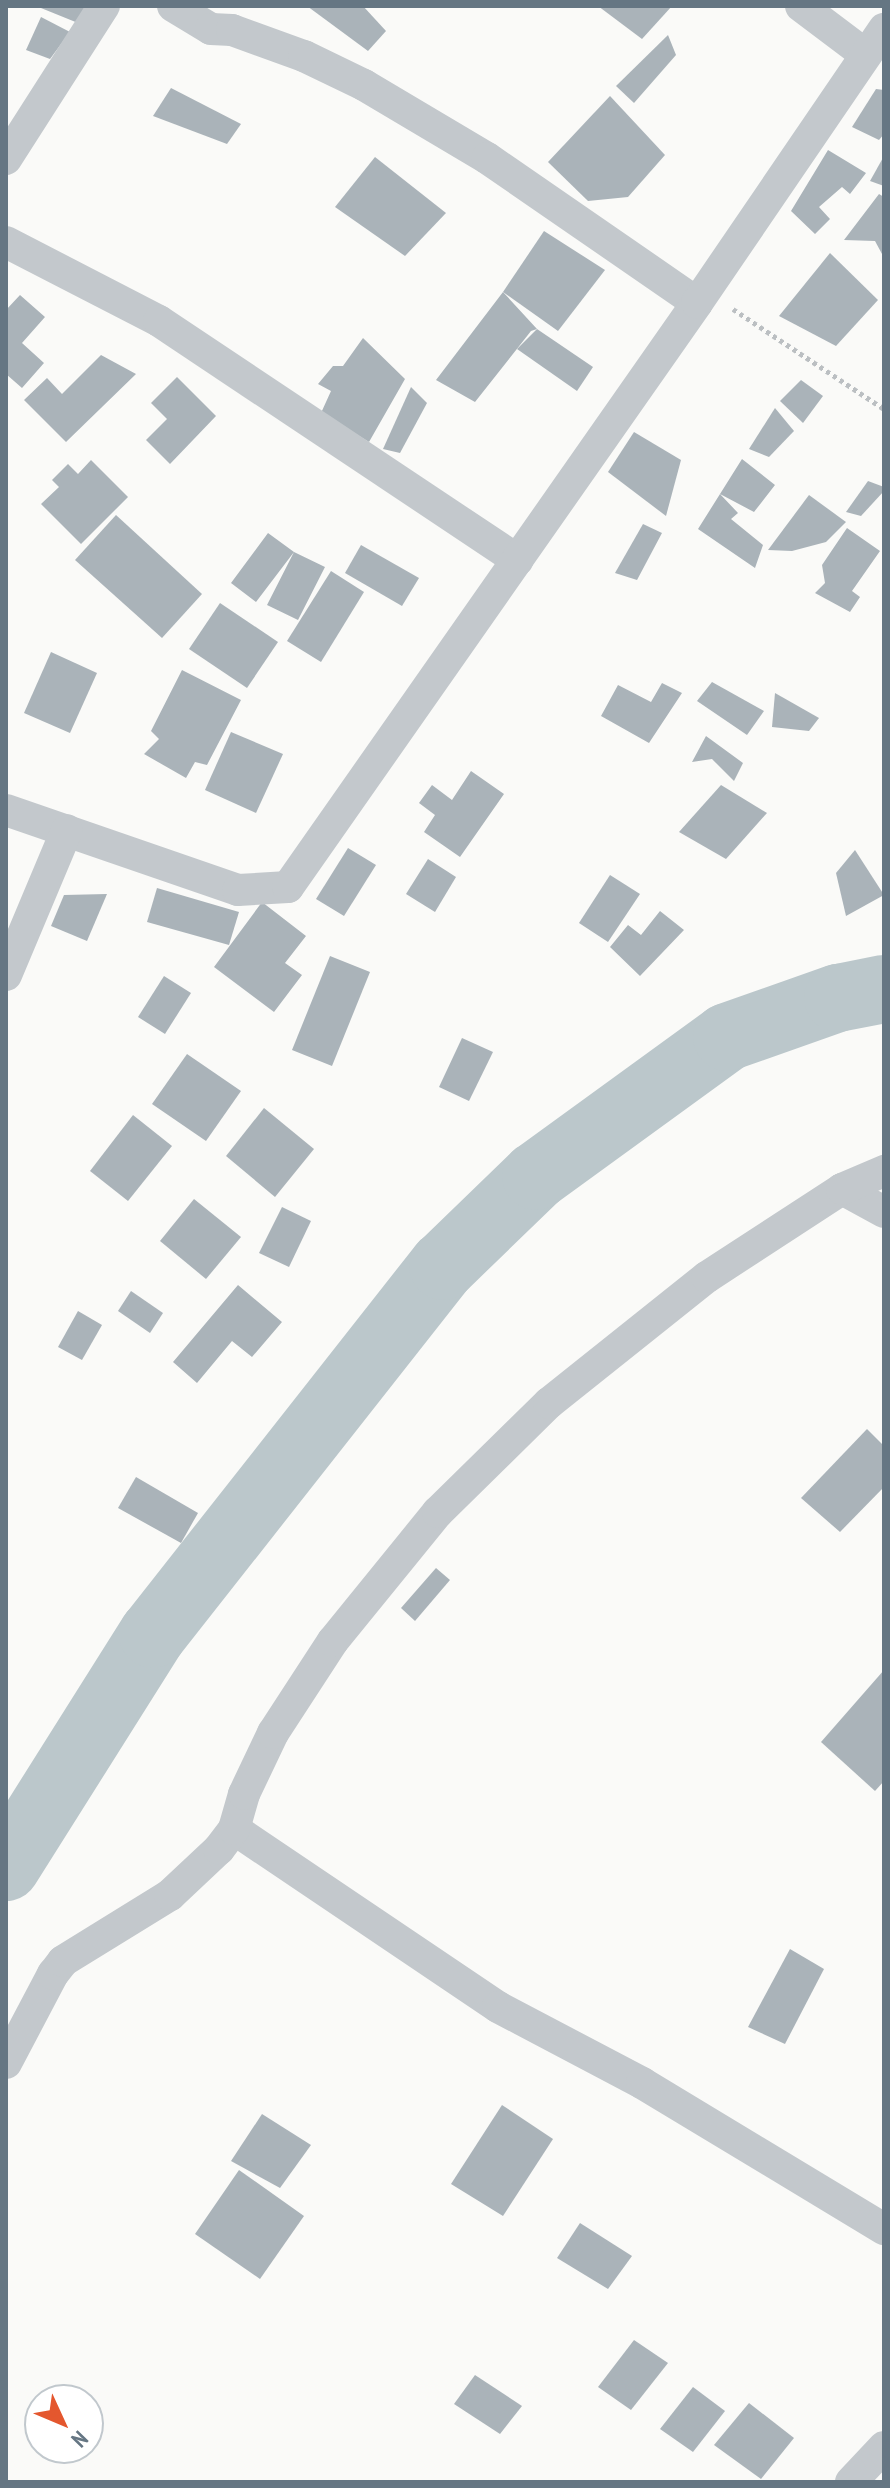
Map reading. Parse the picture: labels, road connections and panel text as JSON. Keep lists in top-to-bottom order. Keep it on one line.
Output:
{"north":"bottom right"}
